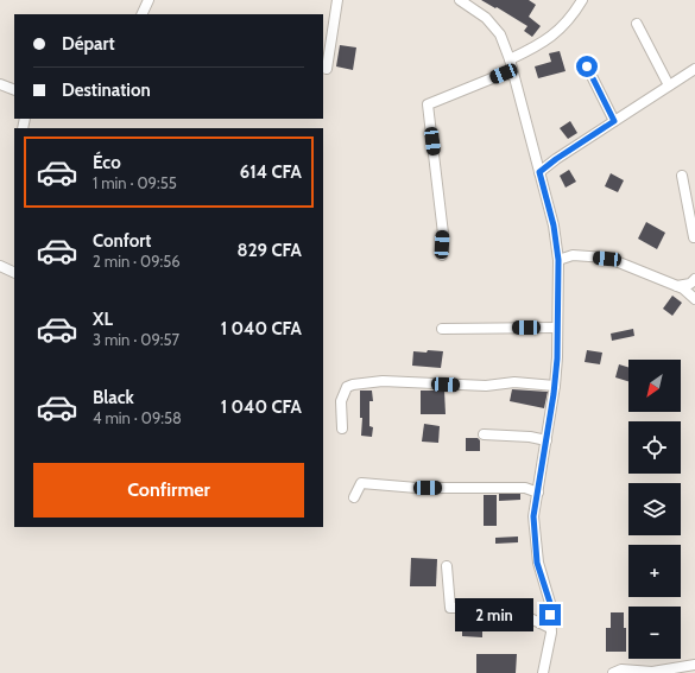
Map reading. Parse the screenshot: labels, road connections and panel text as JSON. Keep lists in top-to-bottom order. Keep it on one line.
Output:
{"north":"bottom left","page":{"banner":["Départ","Destination"],"list":[{"name":"Éco","note":"1 min · 09:55","value":"614 CFA"},{"name":"Confort","note":"2 min · 09:56","value":"829 CFA"},{"name":"XL","note":"3 min · 09:57","value":"1 040 CFA"},{"name":"Black","note":"4 min · 09:58","value":"1 040 CFA"}],"map_buttons":["+","−"],"buttons":"Confirmer","bubble":"2 min"}}
